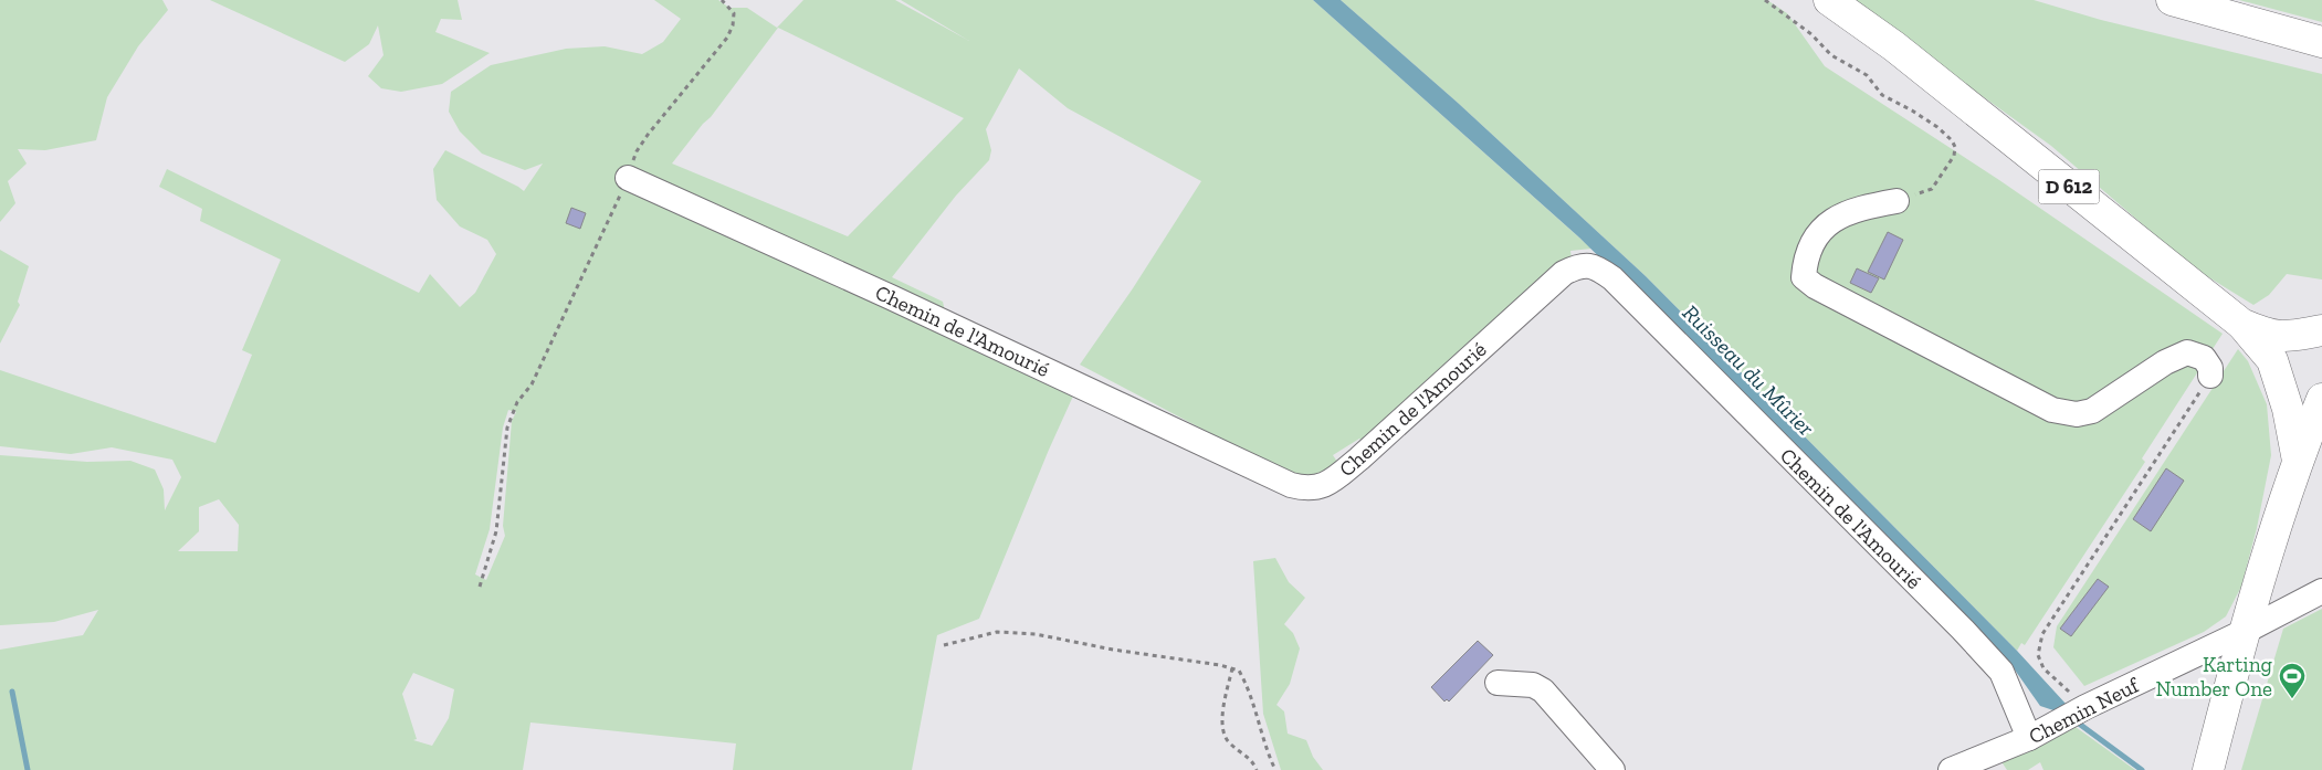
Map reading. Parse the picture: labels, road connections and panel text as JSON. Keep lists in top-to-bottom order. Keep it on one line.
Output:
{"streets":{"main road":["D 612"],"street":["Chemin de l'Amourié","Chemin Neuf"]},"crossings":[["Chemin de l'Amourié","Chemin Neuf"]],"water":["Ruisseau du Mûrier"],"places":{"sports":["Karting Number One"]}}
